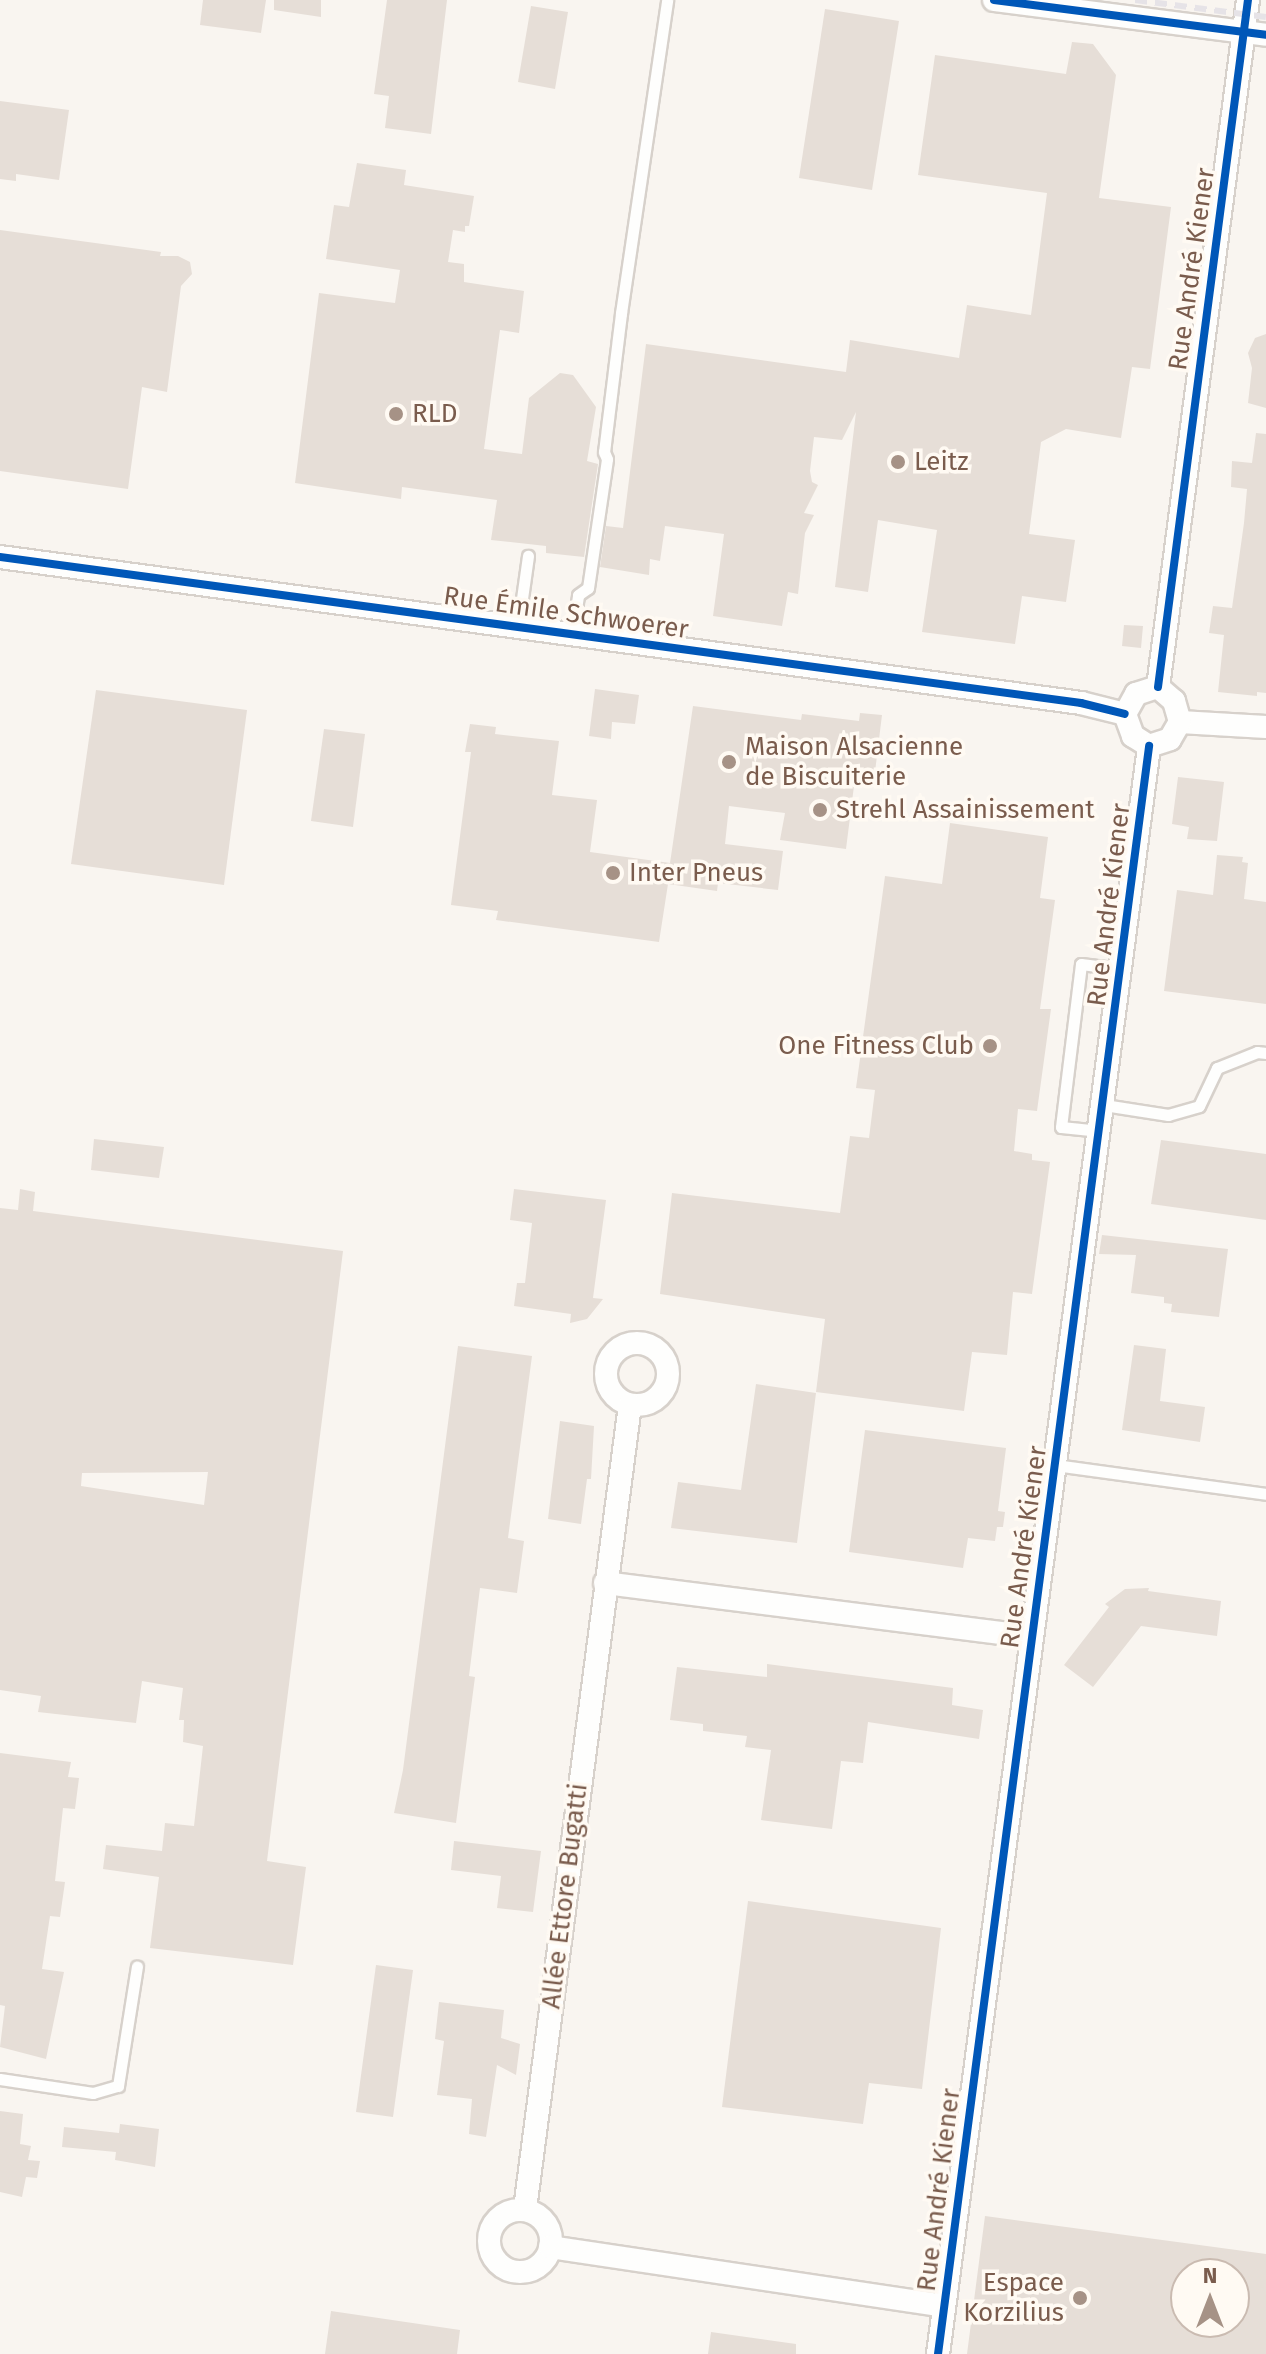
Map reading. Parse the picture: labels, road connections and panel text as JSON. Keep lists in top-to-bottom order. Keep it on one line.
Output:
{"streets":{"street":["Rue André Kiener","Rue Émile Schwoerer","Allée Ettore Bugatti"]},"crossings":[["Rue André Kiener","Rue Émile Schwoerer"]],"places":["RLD","Leitz","Maison Alsacienne de Biscuiterie","Strehl Assainissement","Inter Pneus","One Fitness Club","Espace Korzilius"],"north":"top"}
